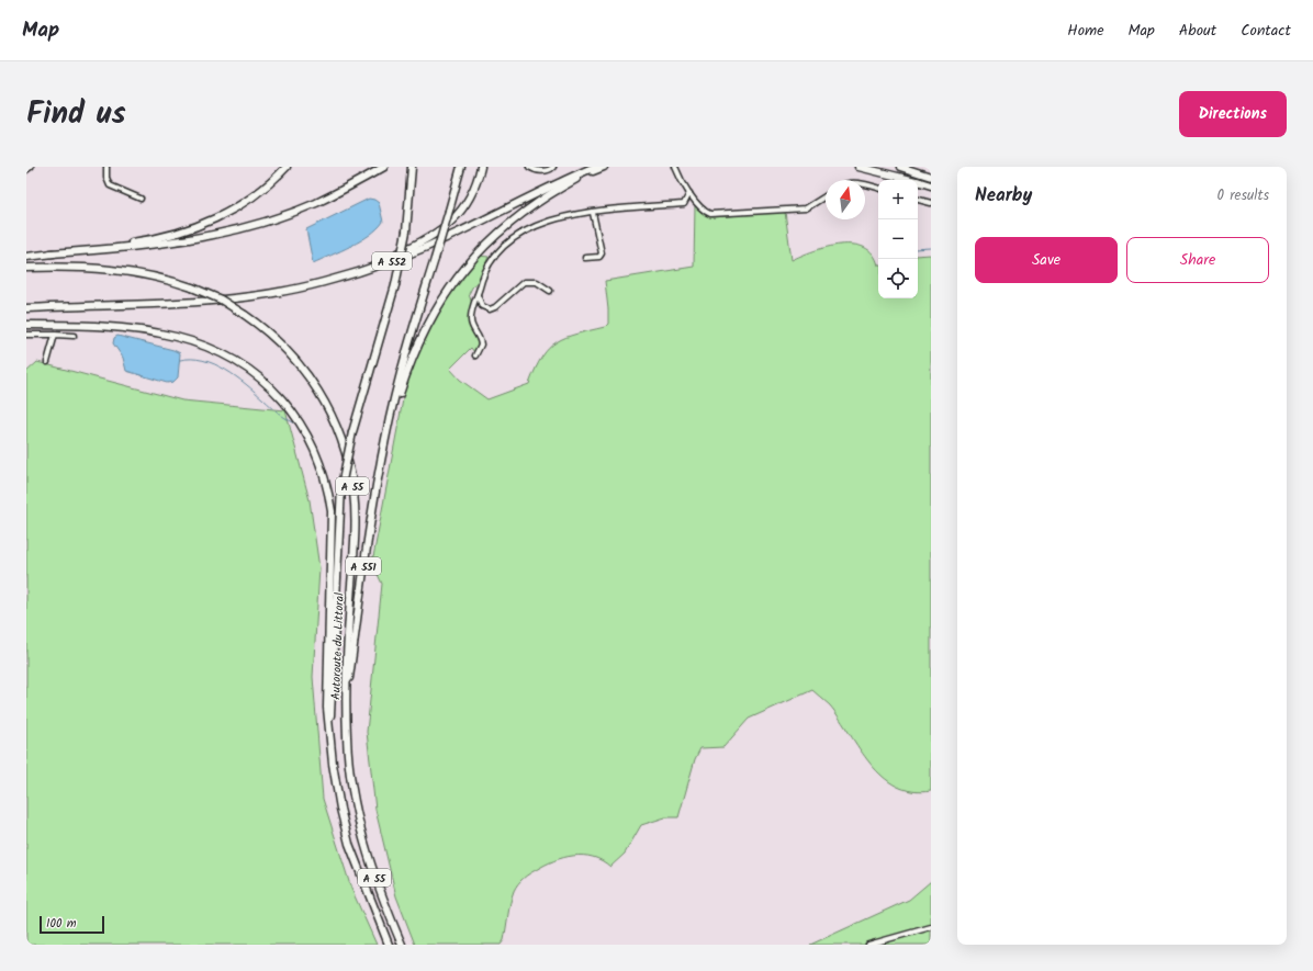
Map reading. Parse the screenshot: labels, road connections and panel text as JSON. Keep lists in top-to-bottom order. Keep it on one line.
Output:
{"streets":{"highway":["A 552","A 55","A 551","Autoroute du Littoral"]},"crossings":[["A 551","Autoroute du Littoral"]],"scale_bar":"100 m","north":"top","page":{"header":"Map","nav":["Home","Map","About","Contact"],"title":"Find us","buttons":["Directions",["Save","Share"]],"heading":["Nearby","0 results"],"map_buttons":["+","−"],"scale":"100 m"}}
